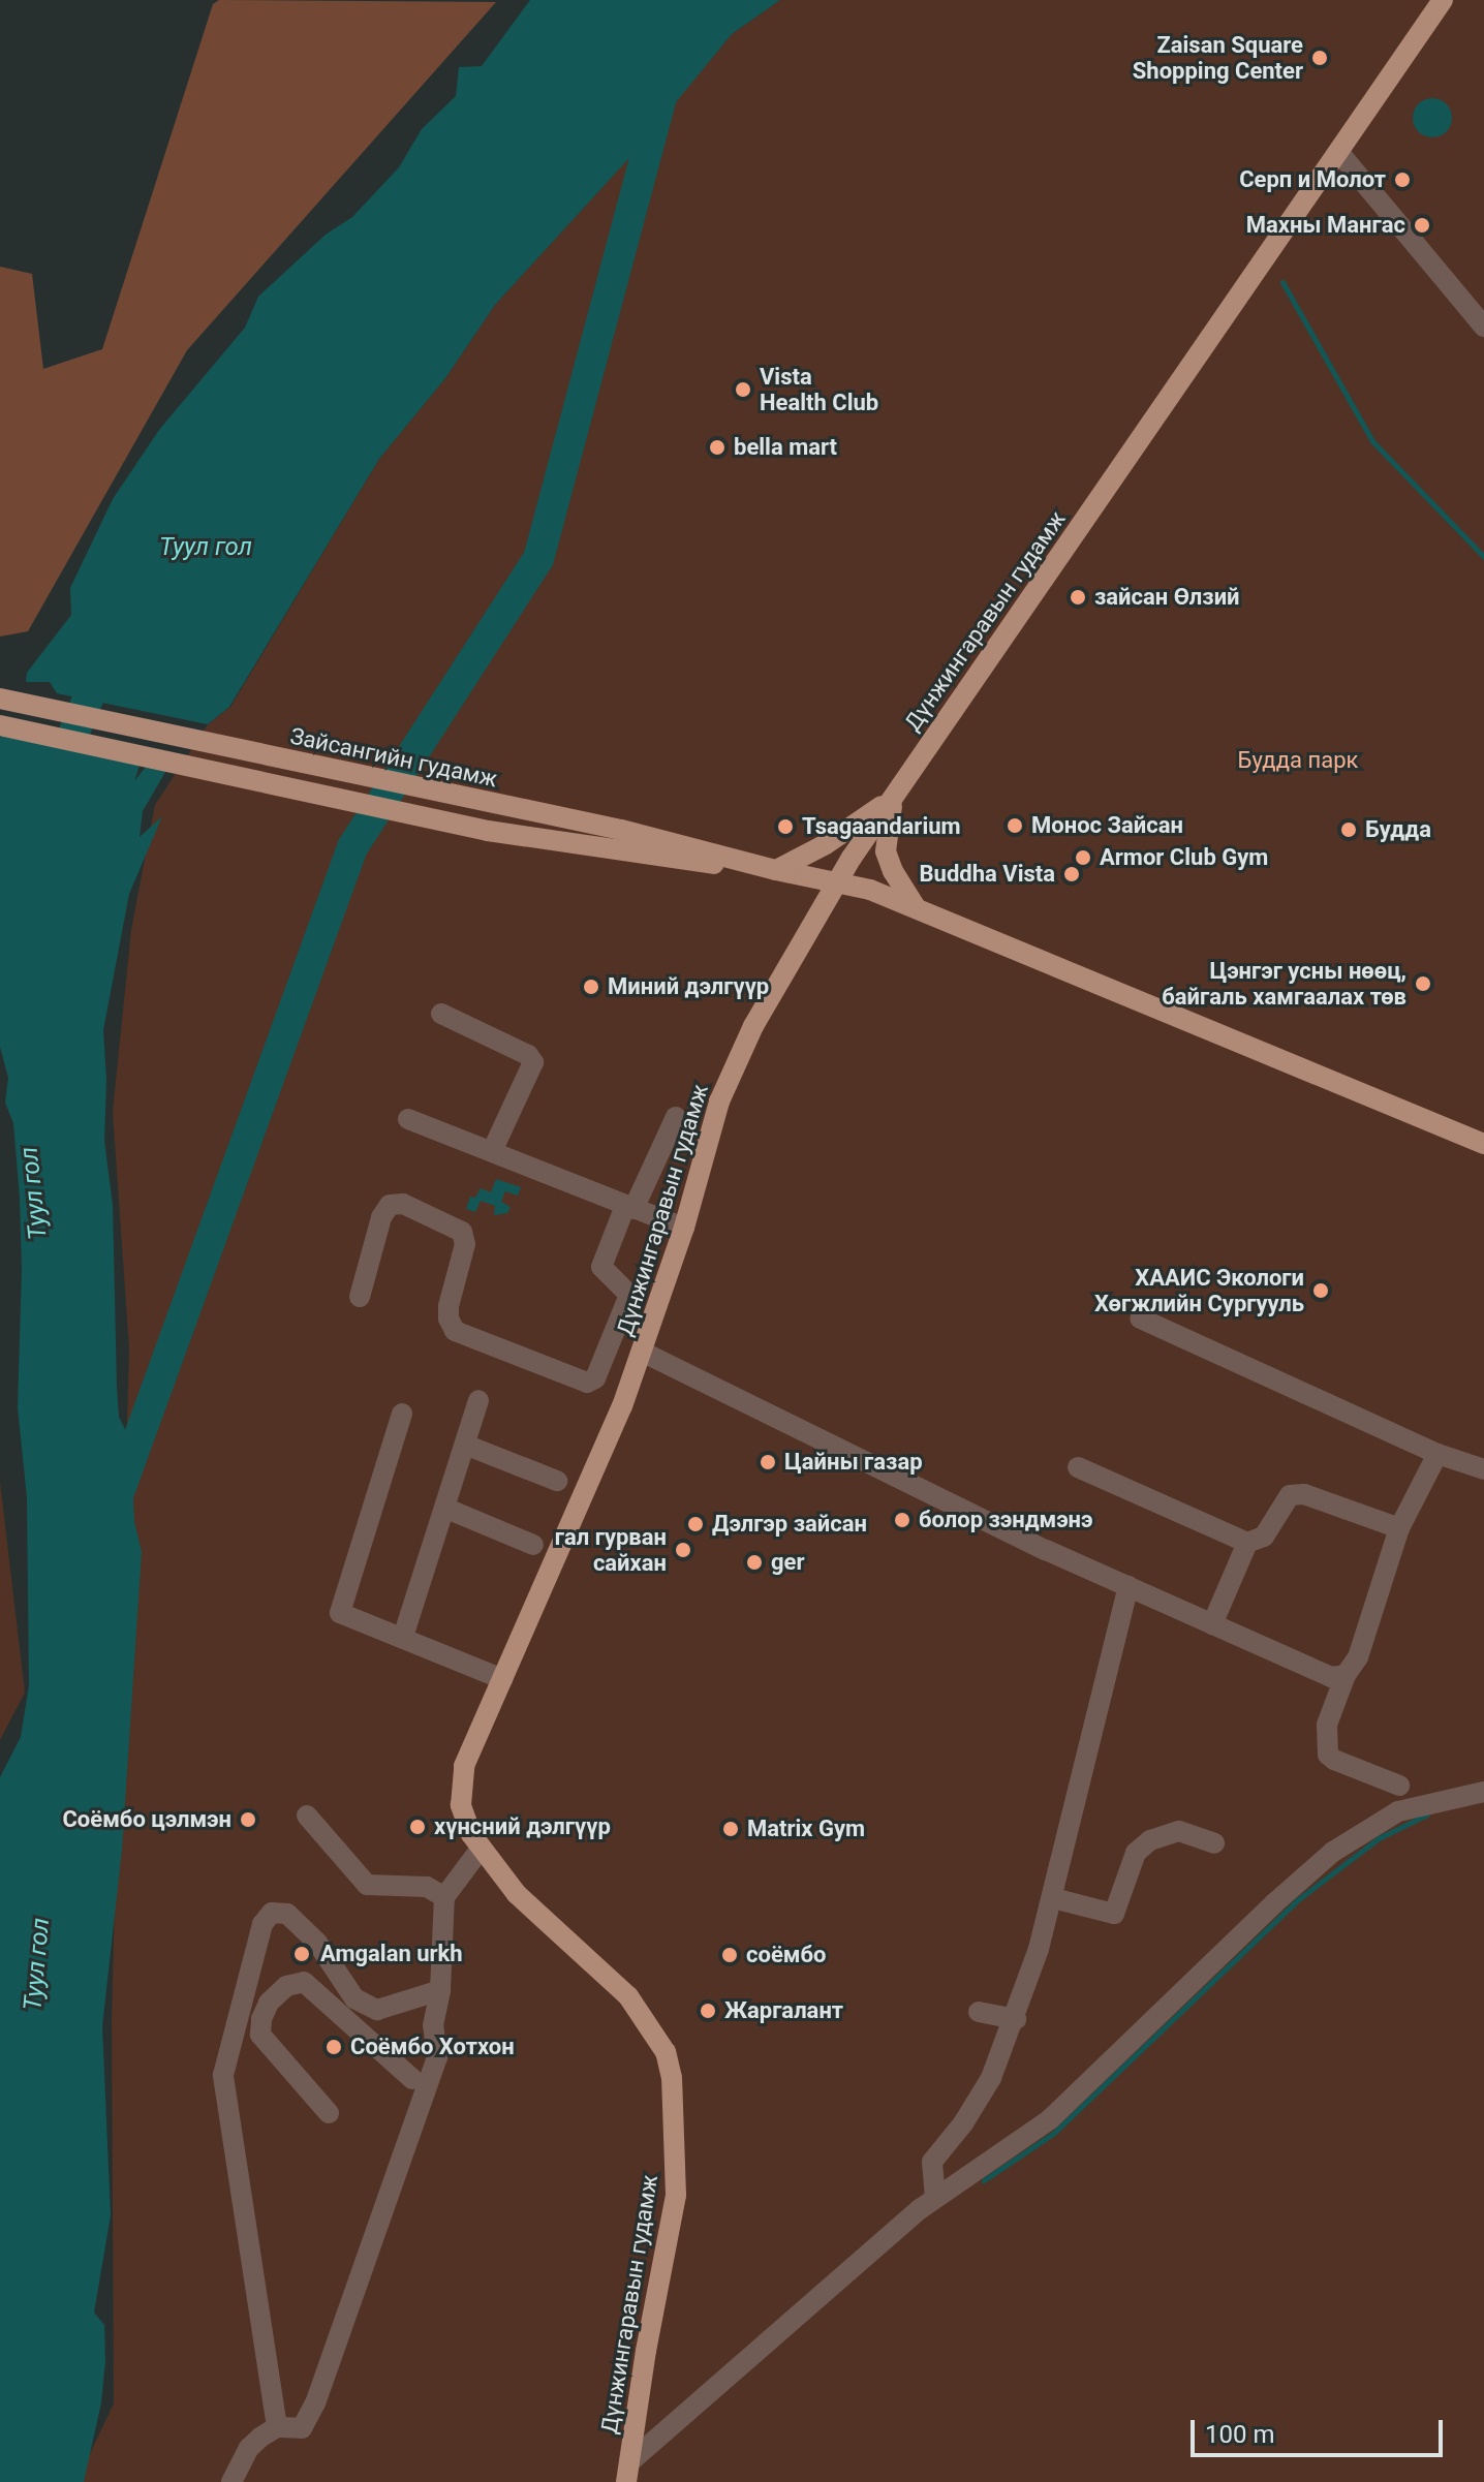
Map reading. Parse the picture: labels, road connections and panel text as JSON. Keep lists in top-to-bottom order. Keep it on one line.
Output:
{"streets":{"main road":["Дүнжингаравын гудамж","Зайсангийн гудамж"]},"crossings":[["Дүнжингаравын гудамж","Зайсангийн гудамж"]],"water":["Туул гол"],"parks":["Будда парк"],"places":["Zaisan Square Shopping Center","Серп и Молот","Махны Мангас","Vista Health Club","bella mart","зайсан Өлзий","Монос Зайсан","Tsagaandarium","Будда","Armor Club Gym","Buddha Vista","Цэнгэг усны нөөц, байгаль хамгаалах төв","Миний дэлгүүр","ХААИС Экологи Хөгжлийн Сургууль","Цайны газар","болор зэндмэнэ","Дэлгэр зайсан","гал гурван сайхан","ger","Соёмбо цэлмэн","хүнсний дэлгүүр","Matrix Gym","Amgalan urkh","соёмбо","Жаргалант","Соёмбо Хотхон"],"scale_bar":"100 m"}
